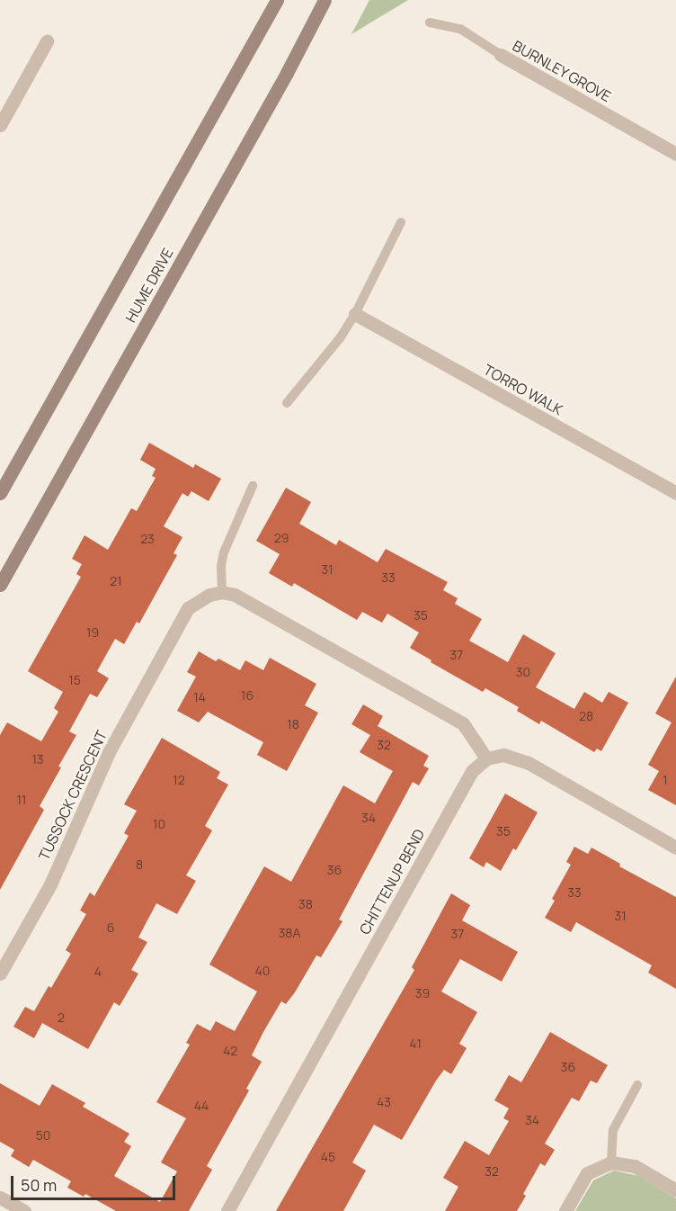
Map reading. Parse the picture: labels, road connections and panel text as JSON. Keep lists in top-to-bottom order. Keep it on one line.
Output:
{"streets":{"street":["BURNLEY GROVE","HUME DRIVE","TORRO WALK","TUSSOCK CRESCENT","CHITTENUP BEND"]},"house_numbers":["29","23","31","33","21","35","19","37","30","15","16","14","28","18","32","13","12","1","11","34","10","35","8","36","33","38","31","6","38A","37","40","4","39","2","41","42","36","43","44","34","50","45","32"],"scale_bar":"50 m"}
